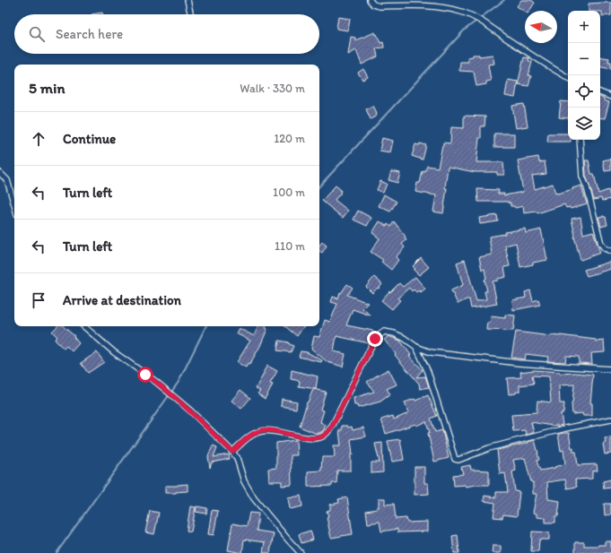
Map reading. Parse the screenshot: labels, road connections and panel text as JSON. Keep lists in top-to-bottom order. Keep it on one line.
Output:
{"north":"left","page":{"map_buttons":["+","−"],"search":"Search here","heading":["5 min","Walk · 330 m"],"list":[["Continue","120 m"],["Turn left","100 m"],["Turn left","110 m"],"Arrive at destination"]}}
